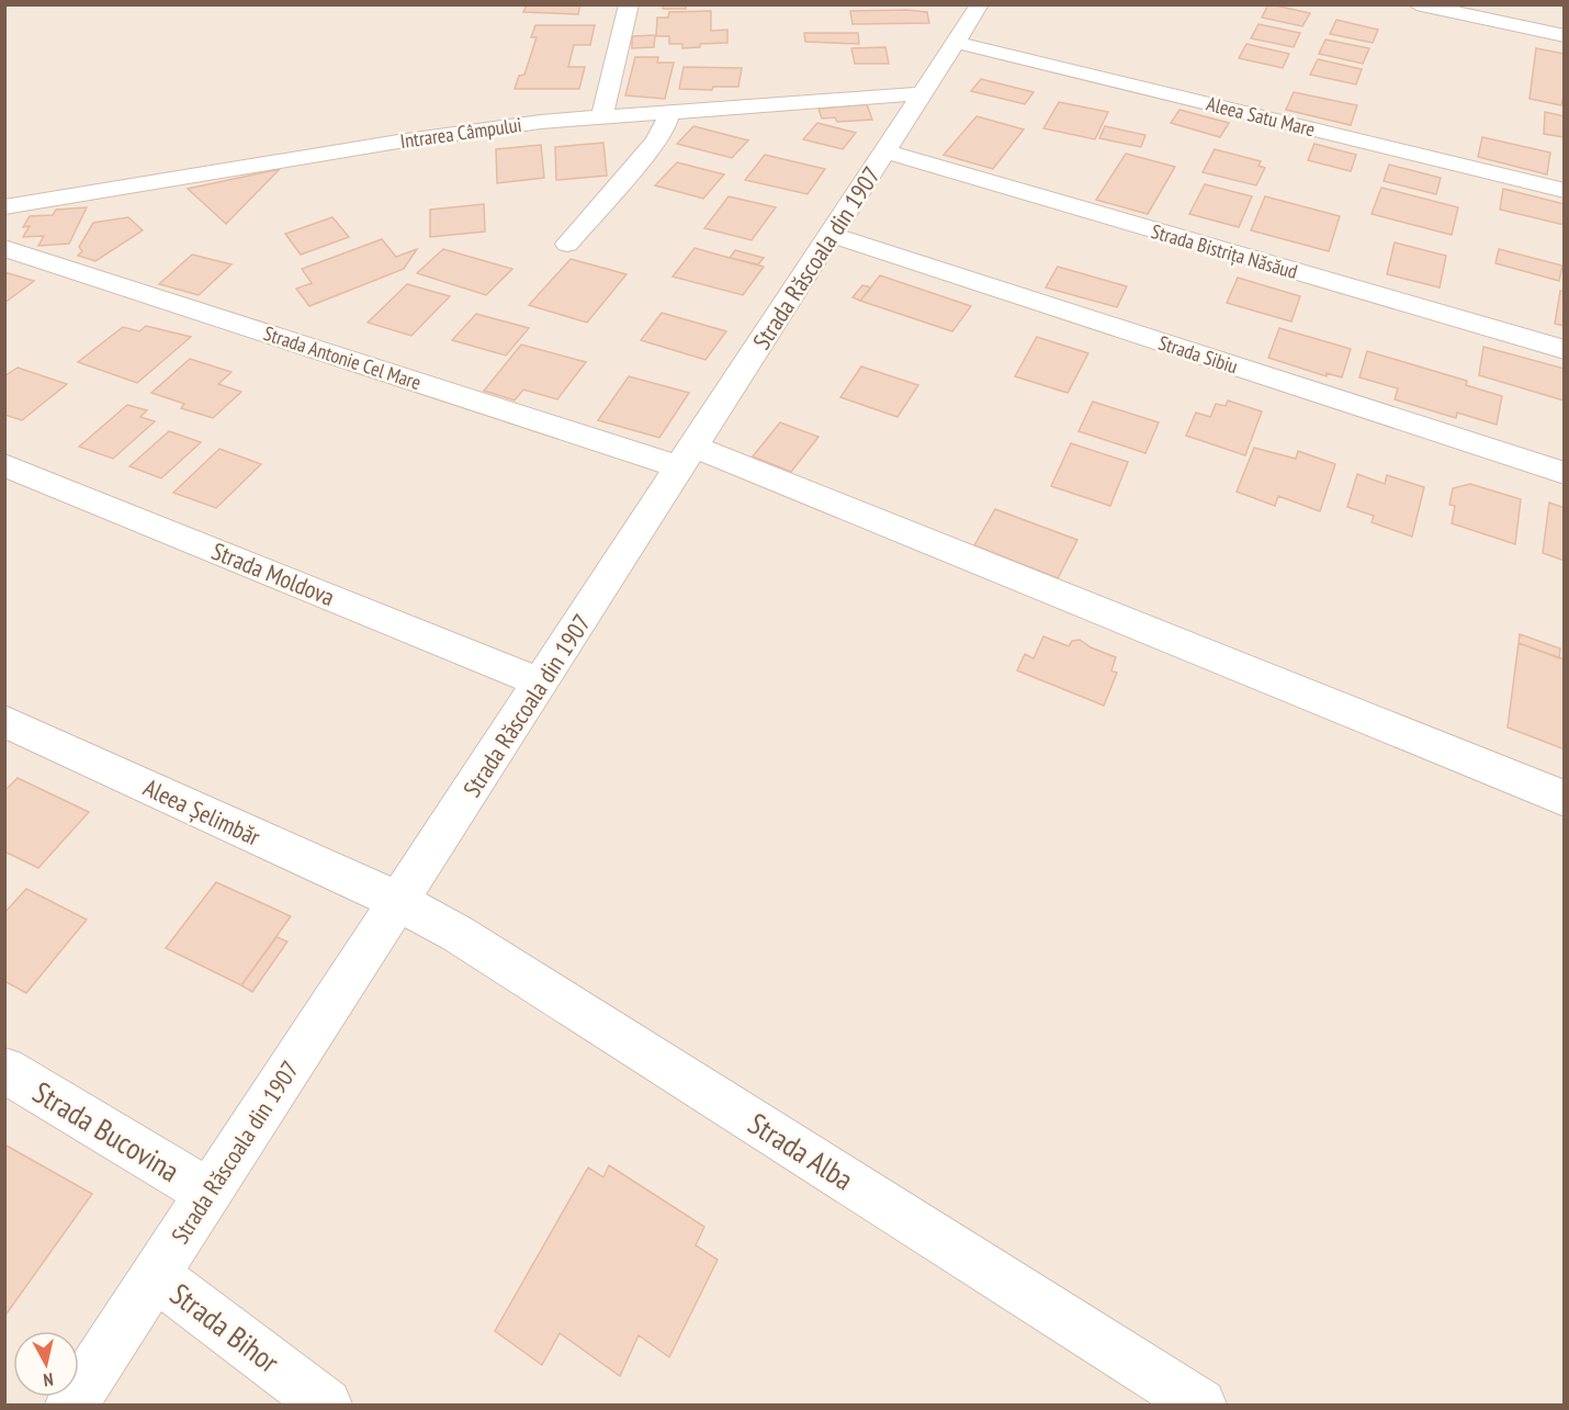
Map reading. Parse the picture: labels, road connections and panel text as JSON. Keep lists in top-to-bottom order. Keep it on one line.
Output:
{"streets":{"street":["Aleea Satu Mare","Intrarea Câmpului","Strada Bistrița Năsăud","Strada Răscoala din 1907","Strada Sibiu","Strada Antonie Cel Mare","Strada Moldova","Aleea Șelimbăr","Strada Bucovina","Strada Alba","Strada Bihor"]},"crossings":[["Aleea Satu Mare","Strada Răscoala din 1907"],["Intrarea Câmpului","Strada Răscoala din 1907"],["Strada Bistrița Năsăud","Strada Răscoala din 1907"],["Strada Răscoala din 1907","Strada Sibiu"],["Strada Răscoala din 1907","Strada Antonie Cel Mare"],["Strada Răscoala din 1907","Strada Moldova"],["Strada Răscoala din 1907","Aleea Șelimbăr"],["Strada Răscoala din 1907","Strada Bucovina"],["Strada Răscoala din 1907","Strada Alba"],["Strada Răscoala din 1907","Strada Bihor"],["Aleea Șelimbăr","Strada Alba"]],"north":"bottom"}
